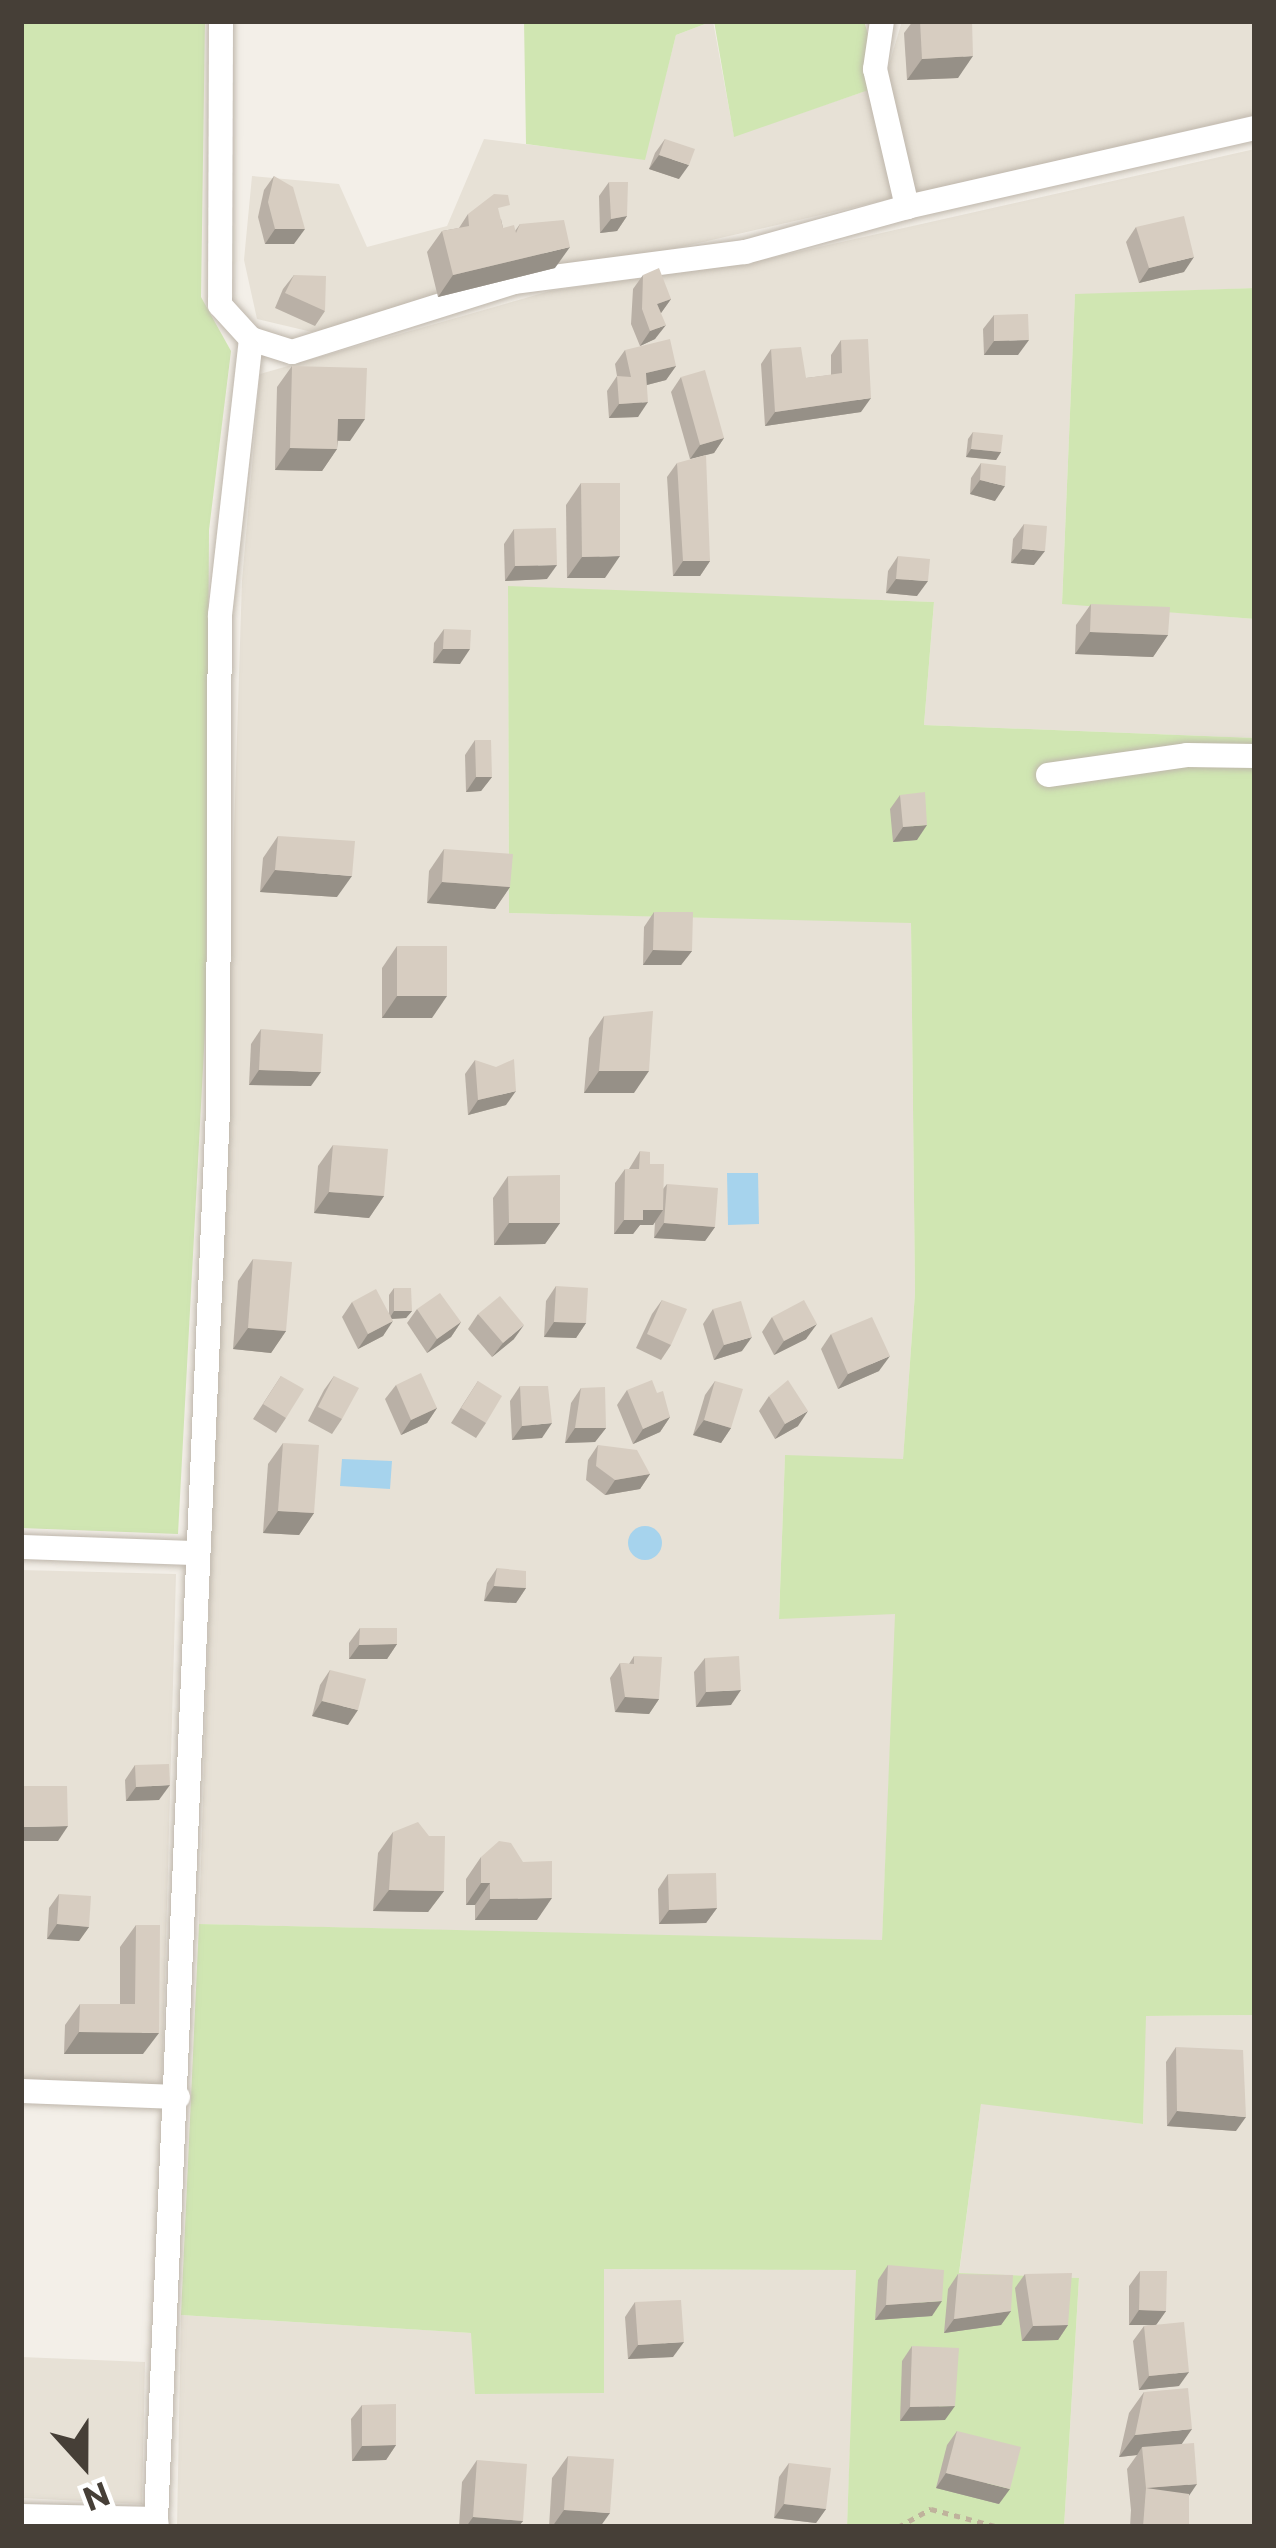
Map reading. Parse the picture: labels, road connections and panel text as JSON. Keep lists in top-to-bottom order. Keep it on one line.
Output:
{"north":"bottom"}
